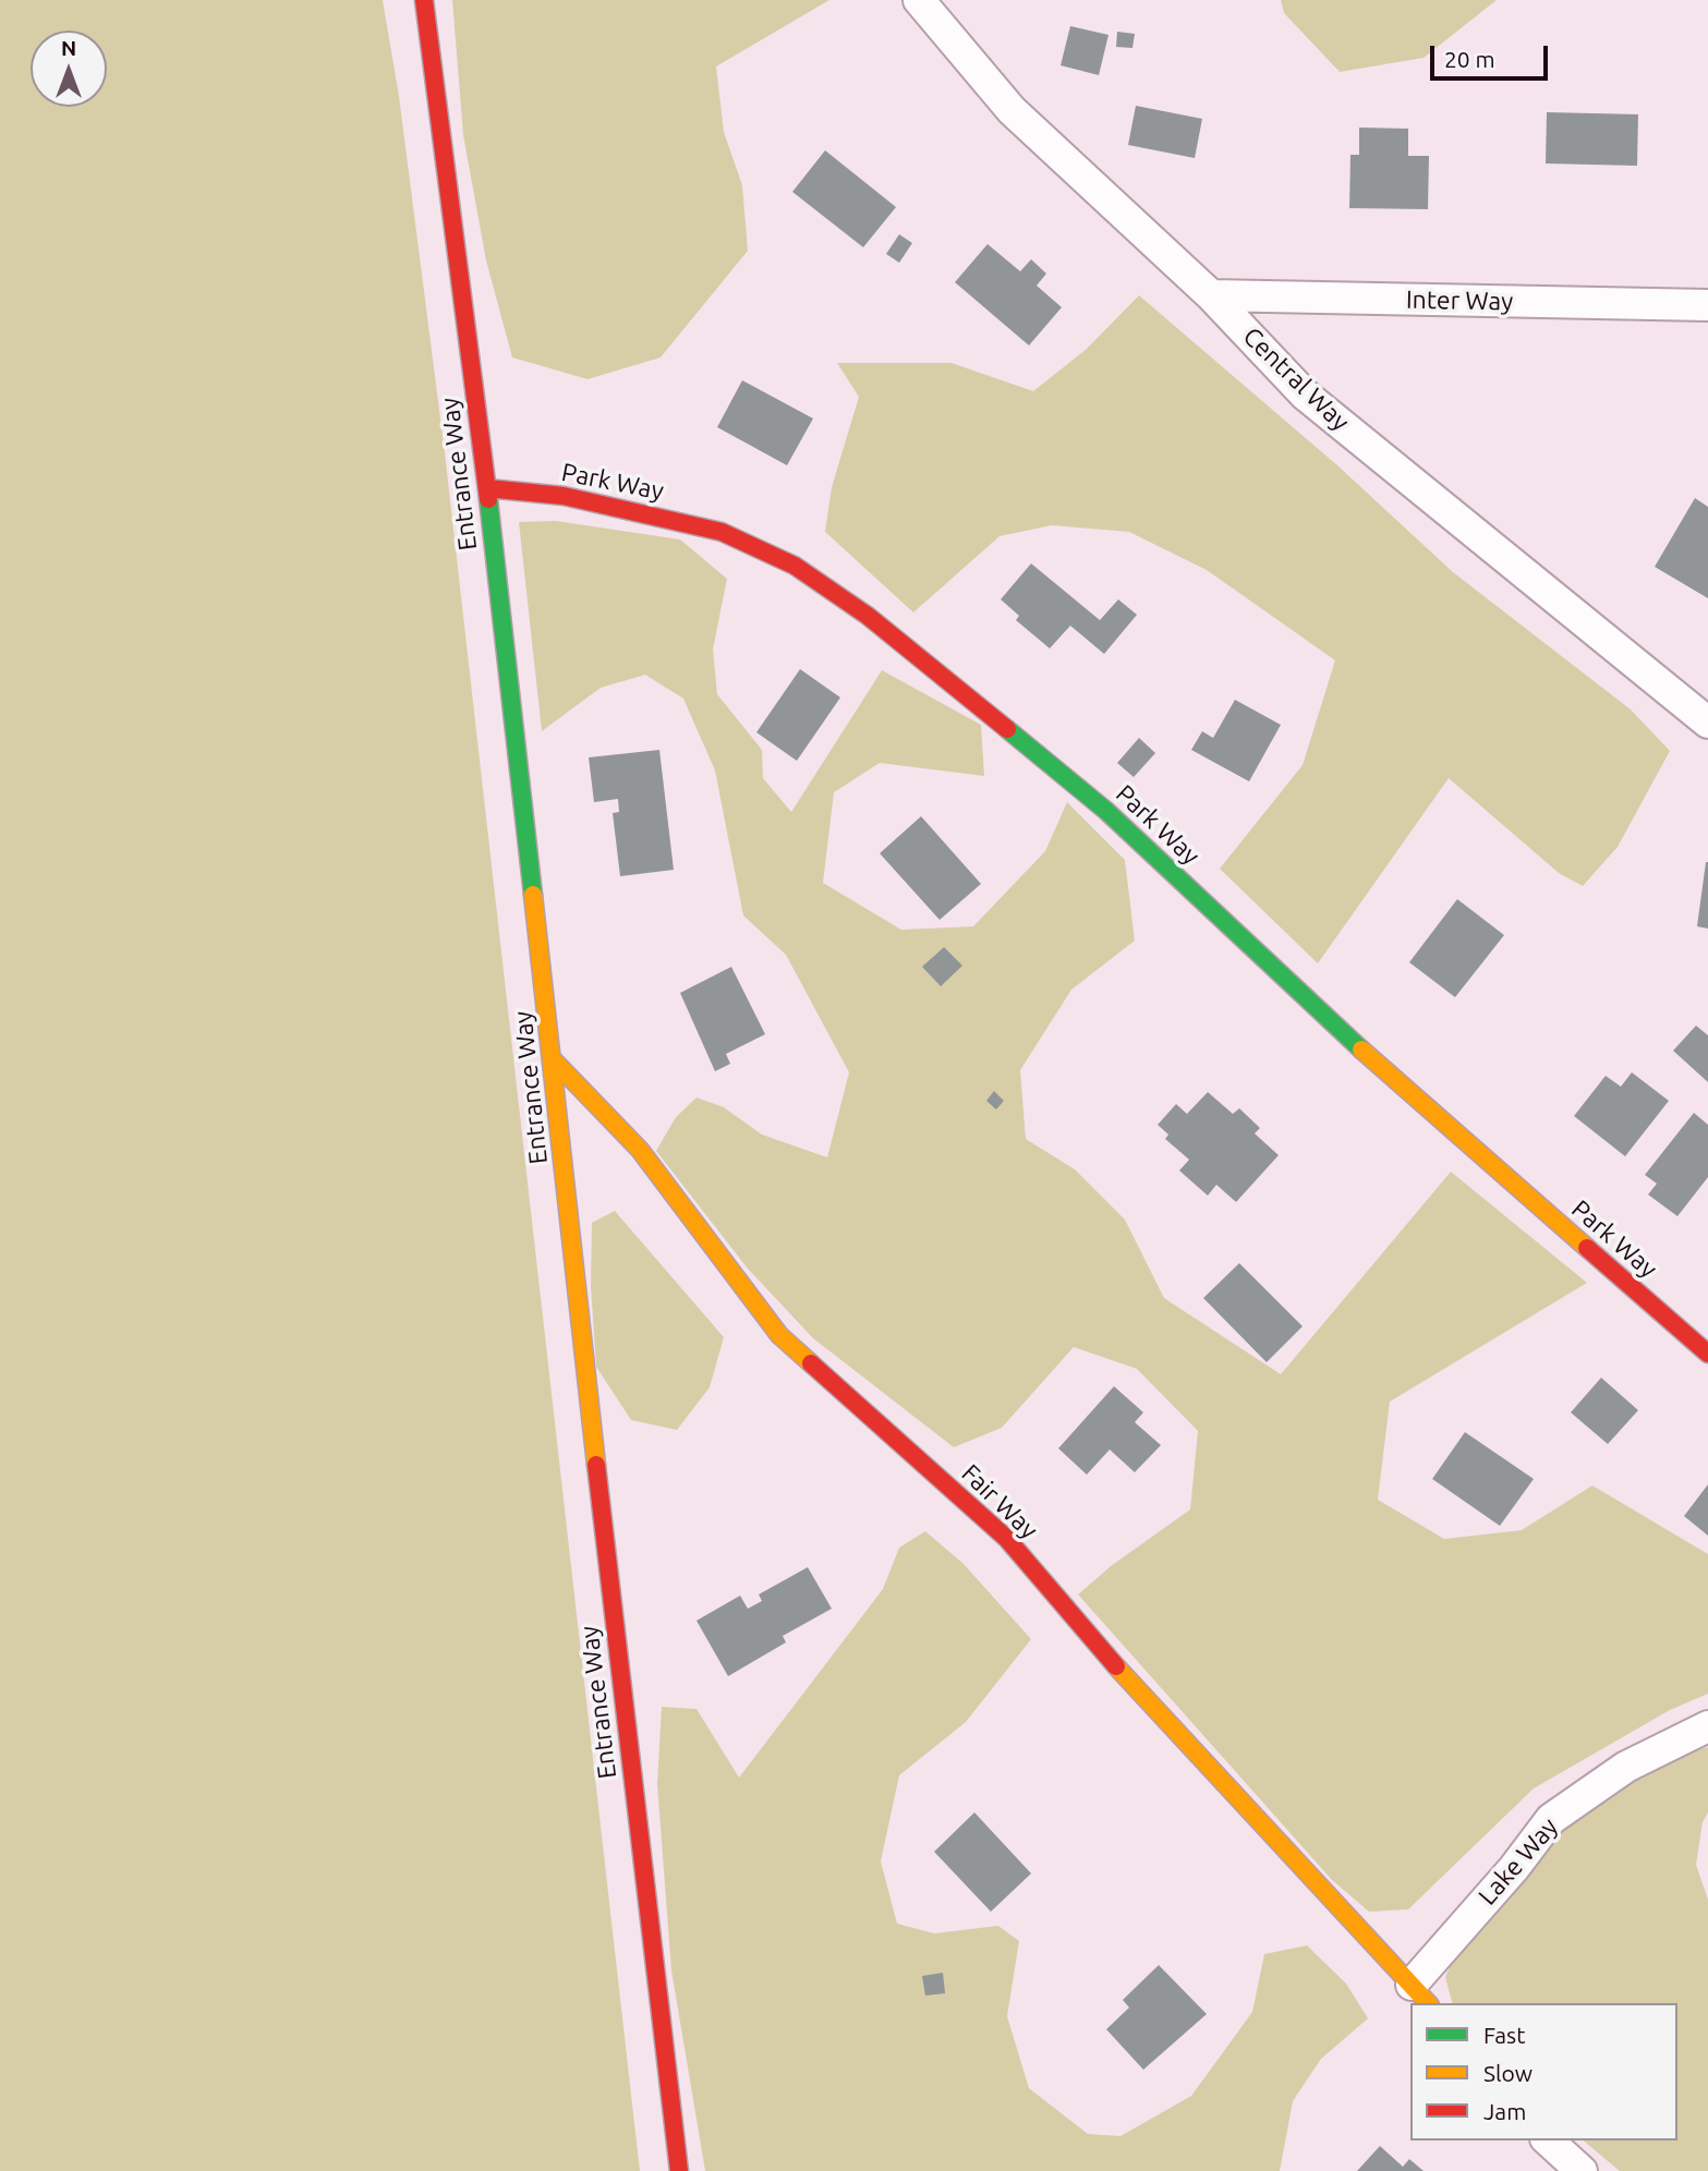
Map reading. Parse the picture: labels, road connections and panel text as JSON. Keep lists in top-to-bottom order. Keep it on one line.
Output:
{"streets":{"street":["Inter Way","Central Way","Entrance Way","Park Way","Fair Way","Lake Way"]},"crossings":[["Inter Way","Central Way"],["Entrance Way","Park Way"],["Entrance Way","Fair Way"],["Fair Way","Lake Way"]],"legend":["Fast","Slow","Jam"],"scale_bar":"20 m","north":"top"}
